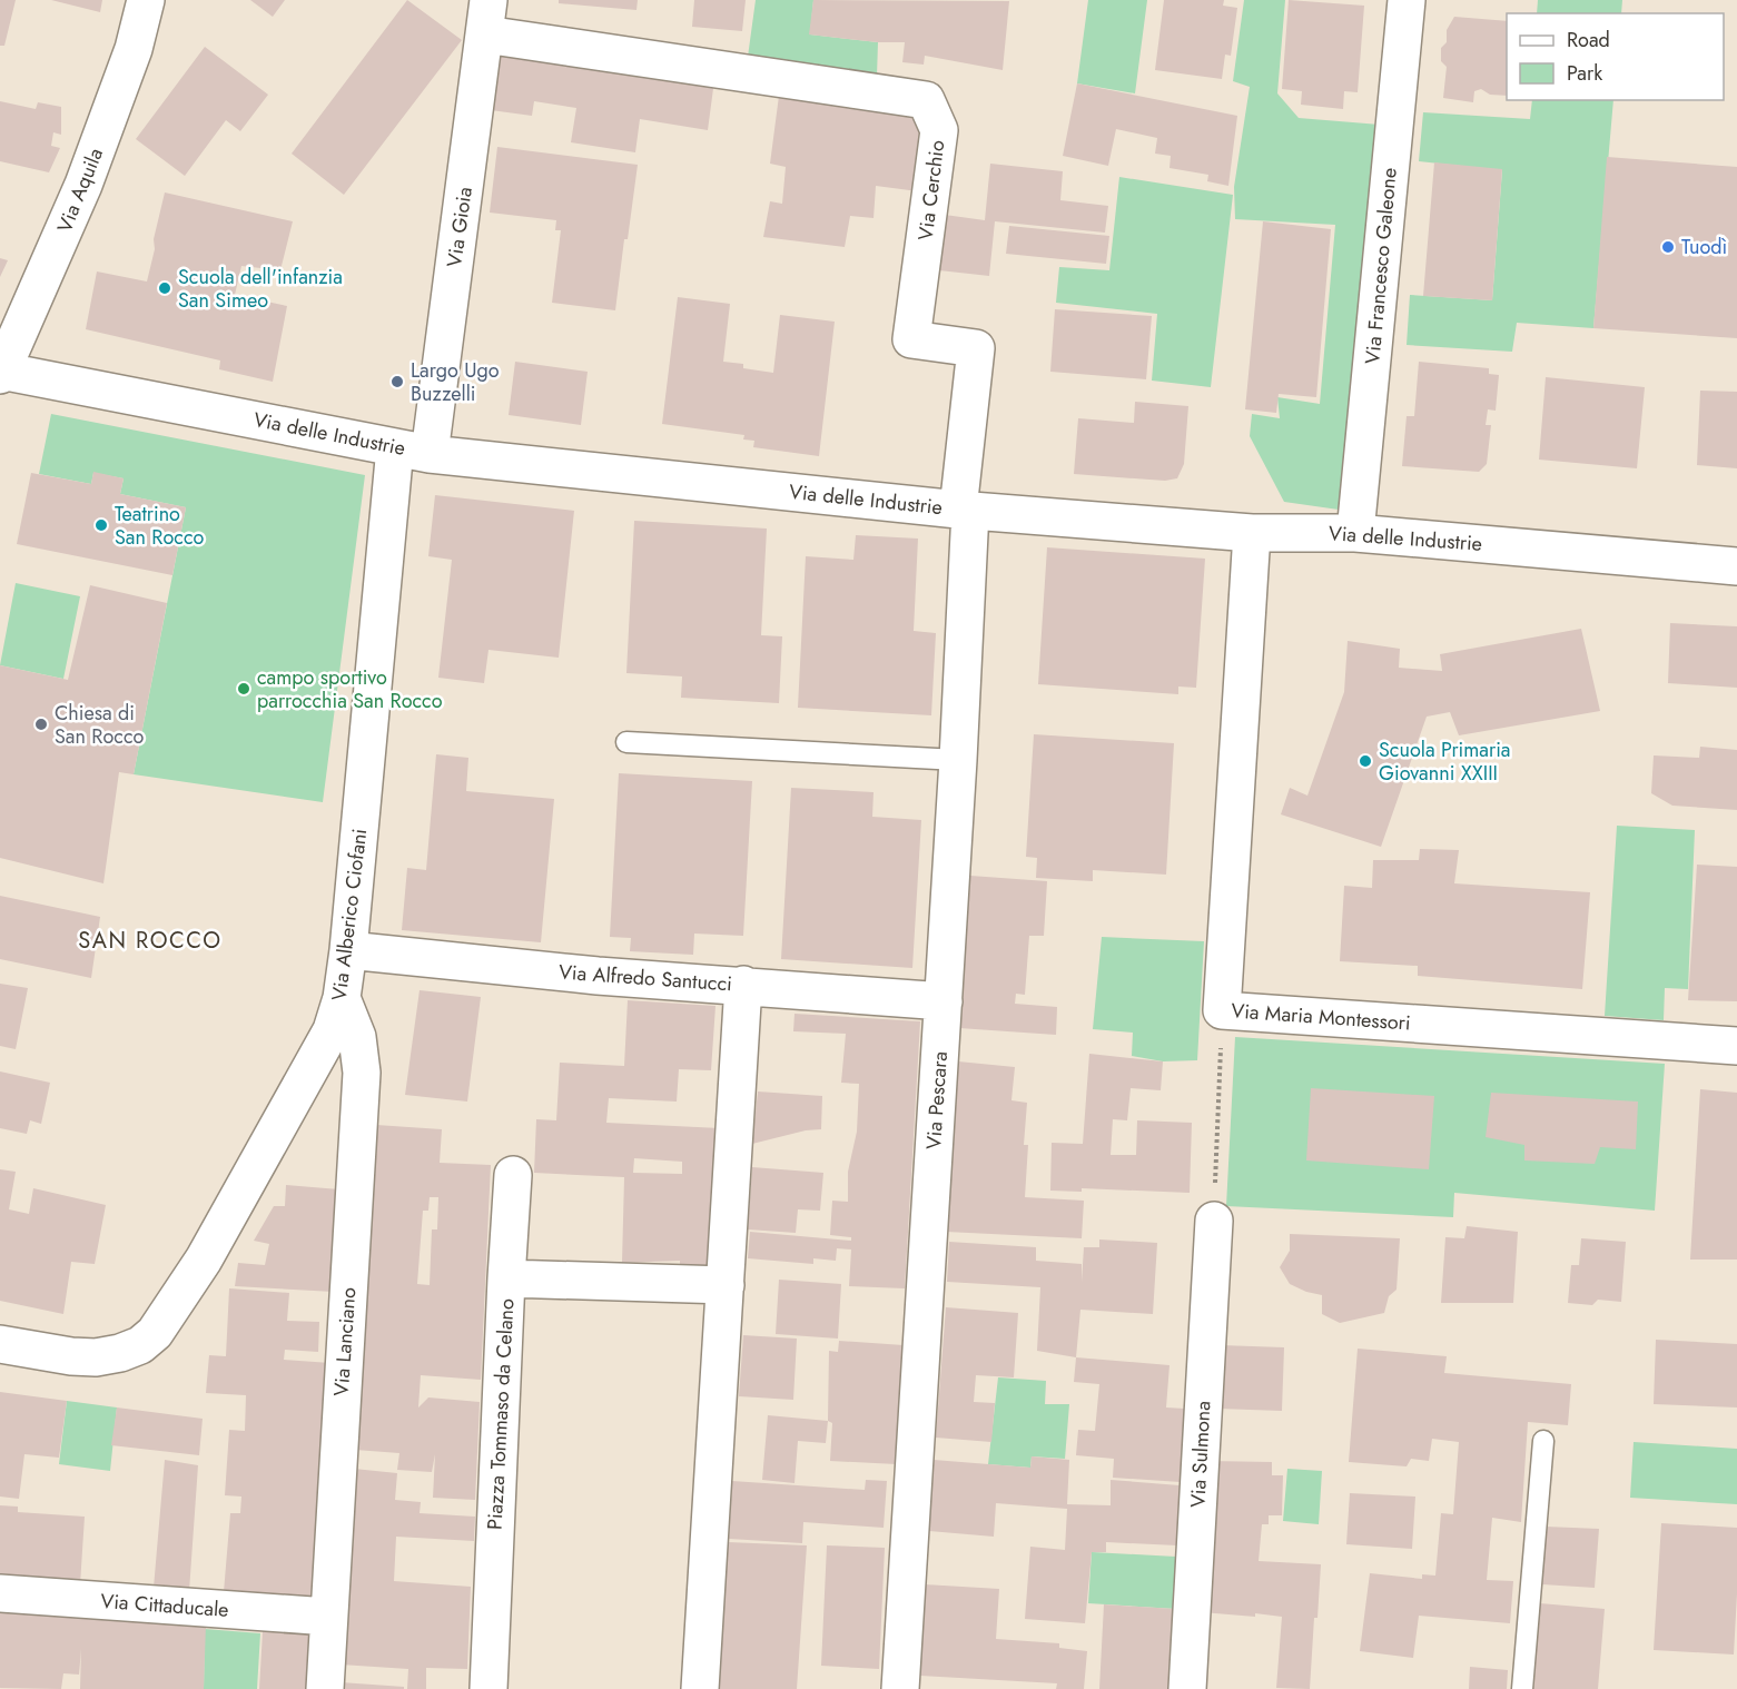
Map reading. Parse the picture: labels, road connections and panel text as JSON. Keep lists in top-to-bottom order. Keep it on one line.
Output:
{"streets":{"street":["Via Aquila","Via Cerchio","Via Gioia","Via Francesco Galeone","Via delle Industrie","Via Alberico Ciofani","Via Alfredo Santucci","Via Maria Montessori","Via Pescara","Via Lanciano","Piazza Tommaso da Celano","Via Sulmona","Via Cittaducale"]},"crossings":[["Via Aquila","Via delle Industrie"],["Via Cerchio","Via Gioia"],["Via Cerchio","Via delle Industrie"],["Via Cerchio","Via Pescara"],["Via Gioia","Via delle Industrie"],["Via Gioia","Via Alberico Ciofani"],["Via Francesco Galeone","Via delle Industrie"],["Via delle Industrie","Via Alberico Ciofani"],["Via delle Industrie","Via Maria Montessori"],["Via delle Industrie","Via Pescara"],["Via Alberico Ciofani","Via Alfredo Santucci"],["Via Alberico Ciofani","Via Lanciano"],["Via Alfredo Santucci","Via Pescara"],["Via Lanciano","Via Cittaducale"]],"districts":["SAN ROCCO"],"places":["Tuodì","Scuola dell'infanzia San Simeo","Largo Ugo Buzzelli","Teatrino San Rocco","campo sportivo parrocchia San Rocco","Chiesa di San Rocco","Scuola Primaria Giovanni XXIII"],"legend":["Road","Park"]}
